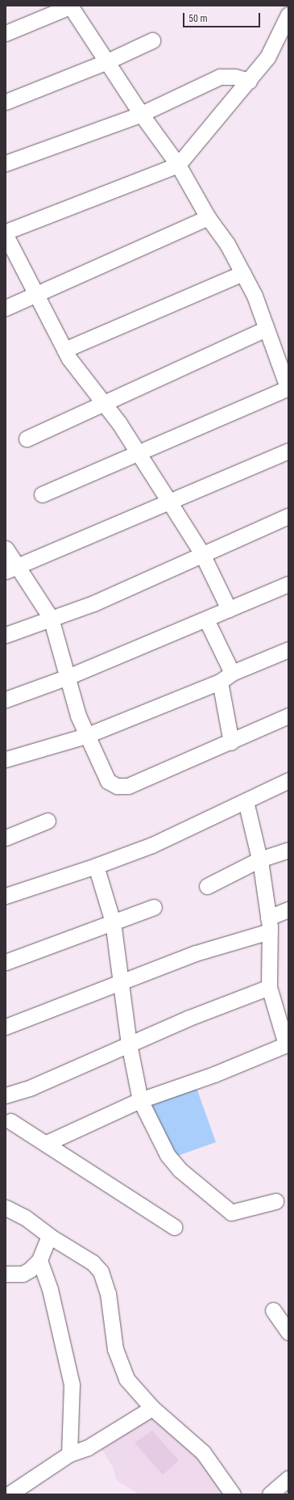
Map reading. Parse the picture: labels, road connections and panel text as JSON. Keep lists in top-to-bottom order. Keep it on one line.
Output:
{"scale_bar":"50 m"}
